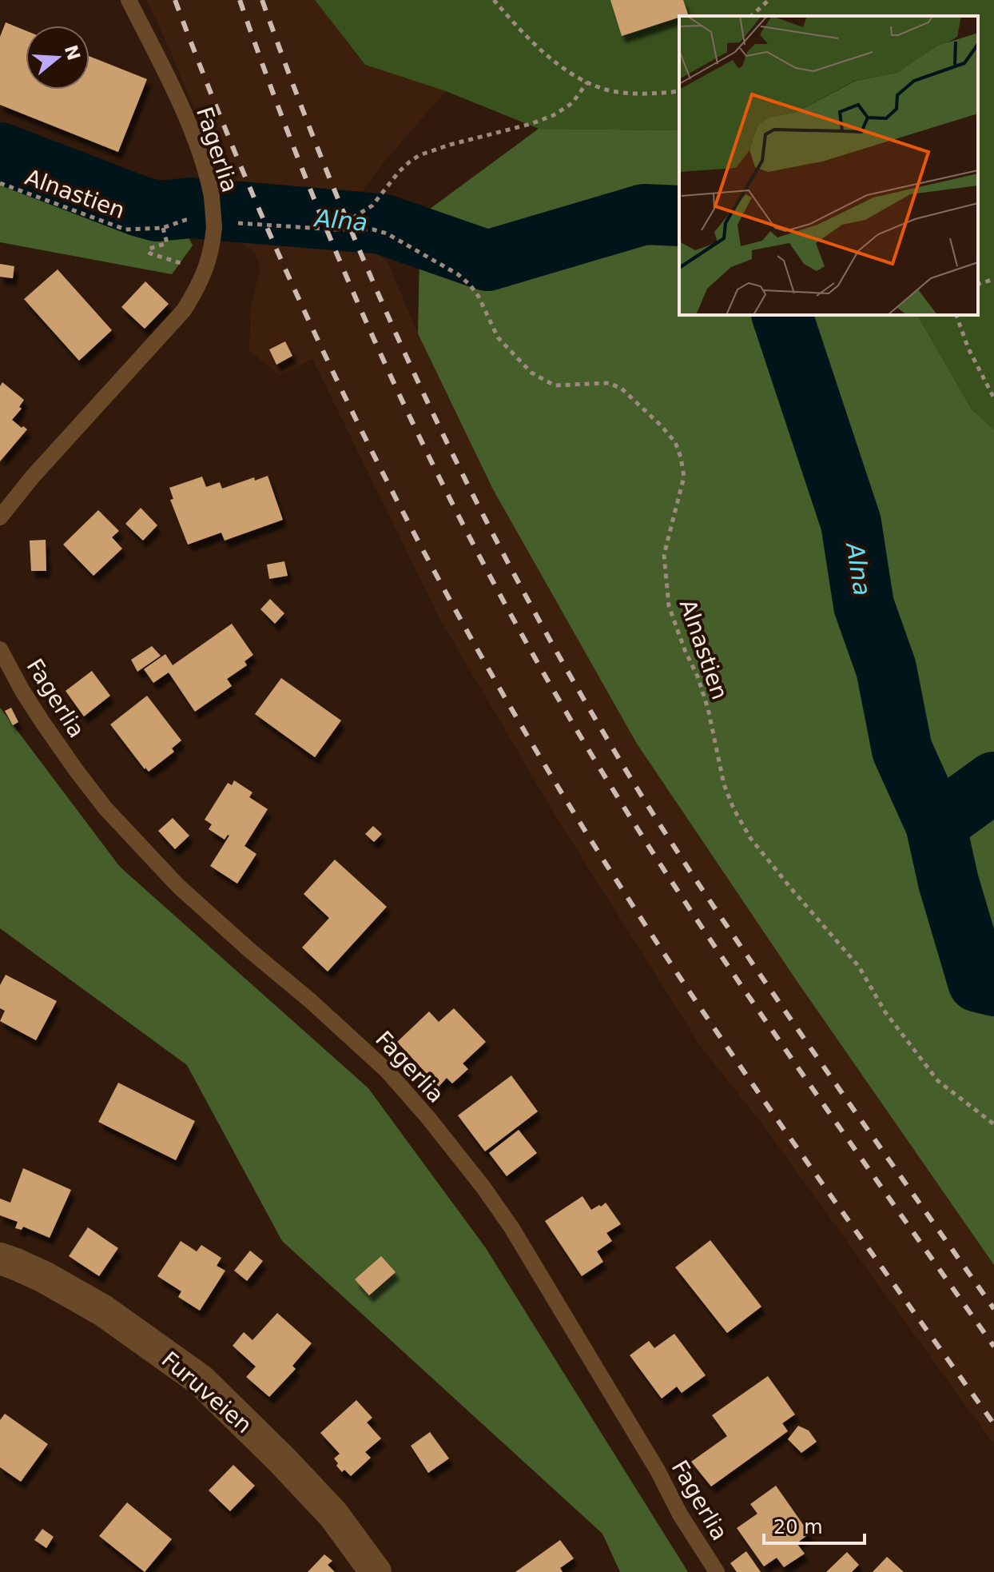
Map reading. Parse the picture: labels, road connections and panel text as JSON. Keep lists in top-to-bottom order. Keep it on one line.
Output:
{"streets":{"street":["Furuveien"],"lane":["Fagerlia"],"path":["Alnastien"]},"water":["Alna"],"scale_bar":"20 m","north":"right"}
